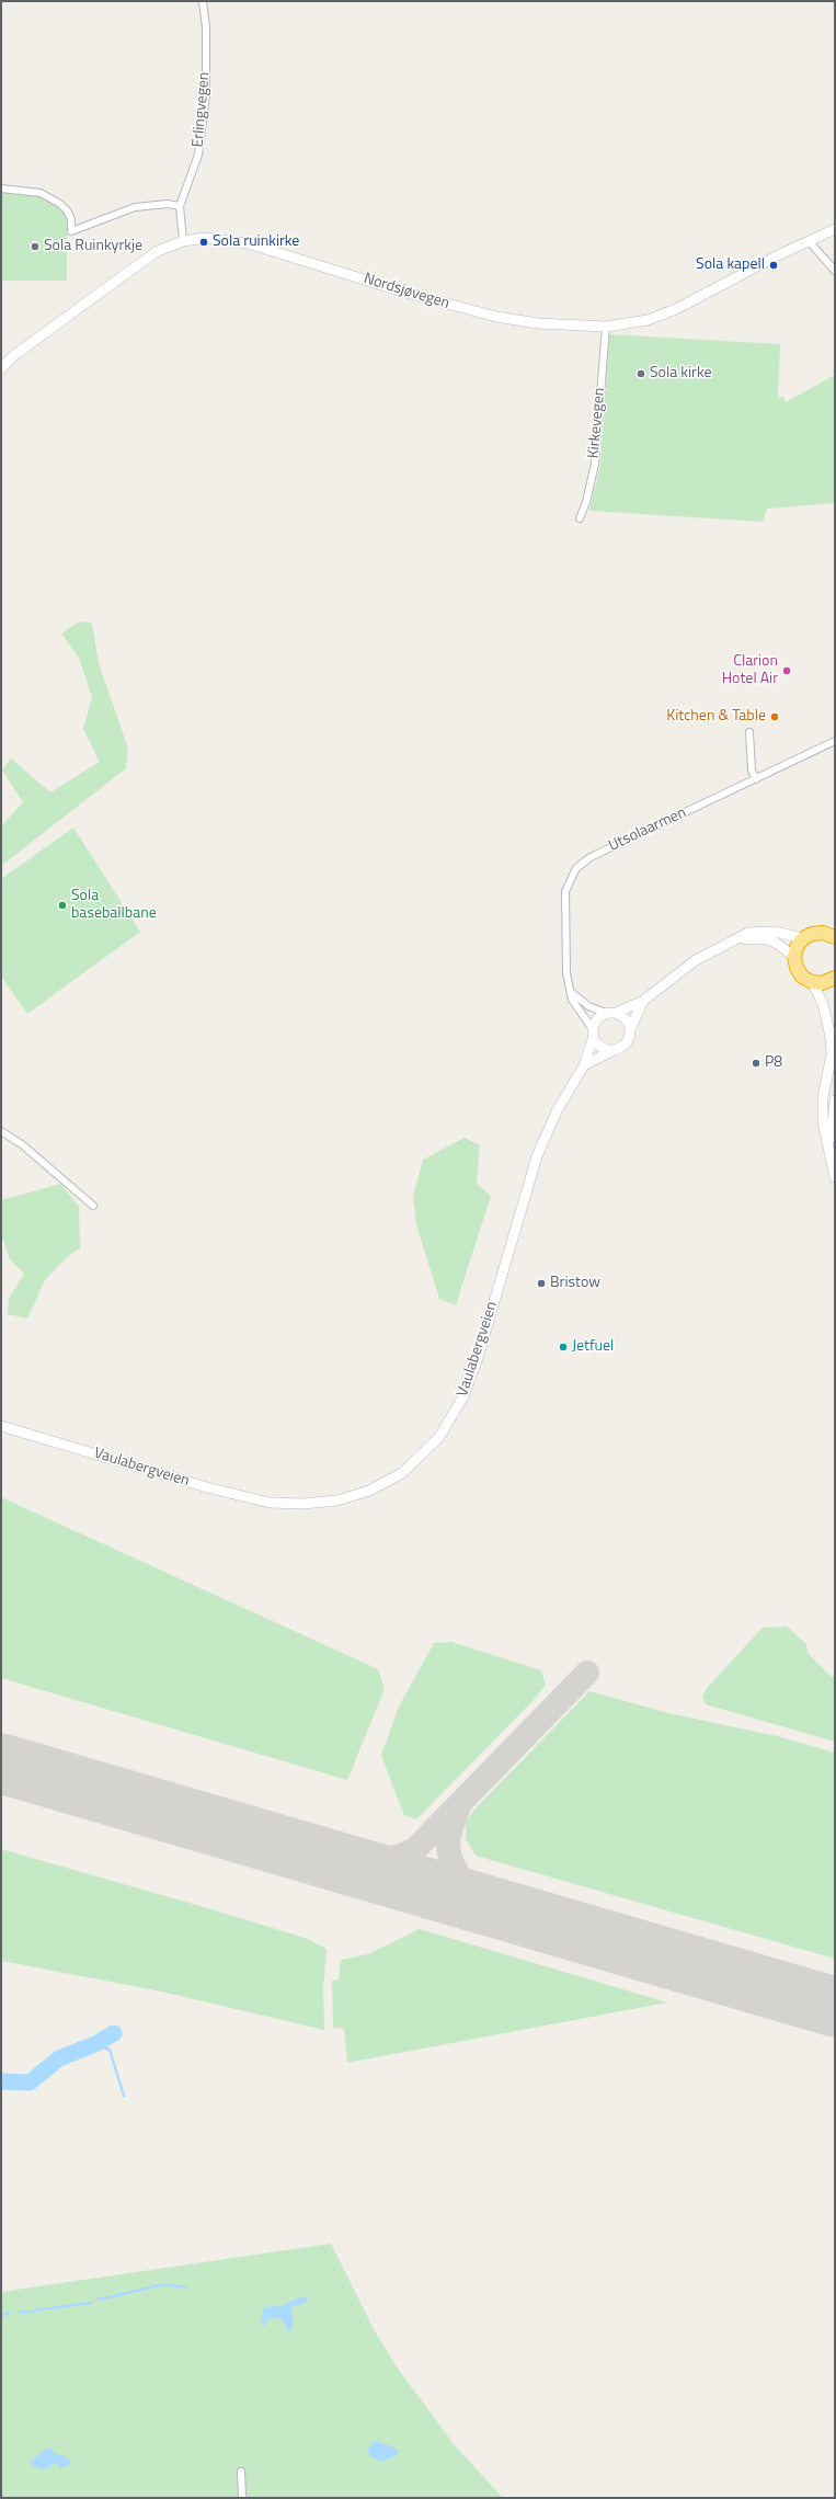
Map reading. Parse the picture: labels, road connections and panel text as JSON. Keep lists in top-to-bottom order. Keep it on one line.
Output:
{"streets":{"main road":["Nordsjøvegen","Vaulabergveien"],"street":["Erlingvegen","Kirkevegen","Utsolaarmen"]},"crossings":[["Erlingvegen","Nordsjøvegen"],["Nordsjøvegen","Kirkevegen"],["Utsolaarmen","Vaulabergveien"]],"places":["Sola ruinkirke","Sola Ruinkyrkje","Sola kapell","Sola kirke","Clarion Hotel Air","Kitchen & Table","Sola baseballbane","P8","Bristow","Jetfuel"]}
